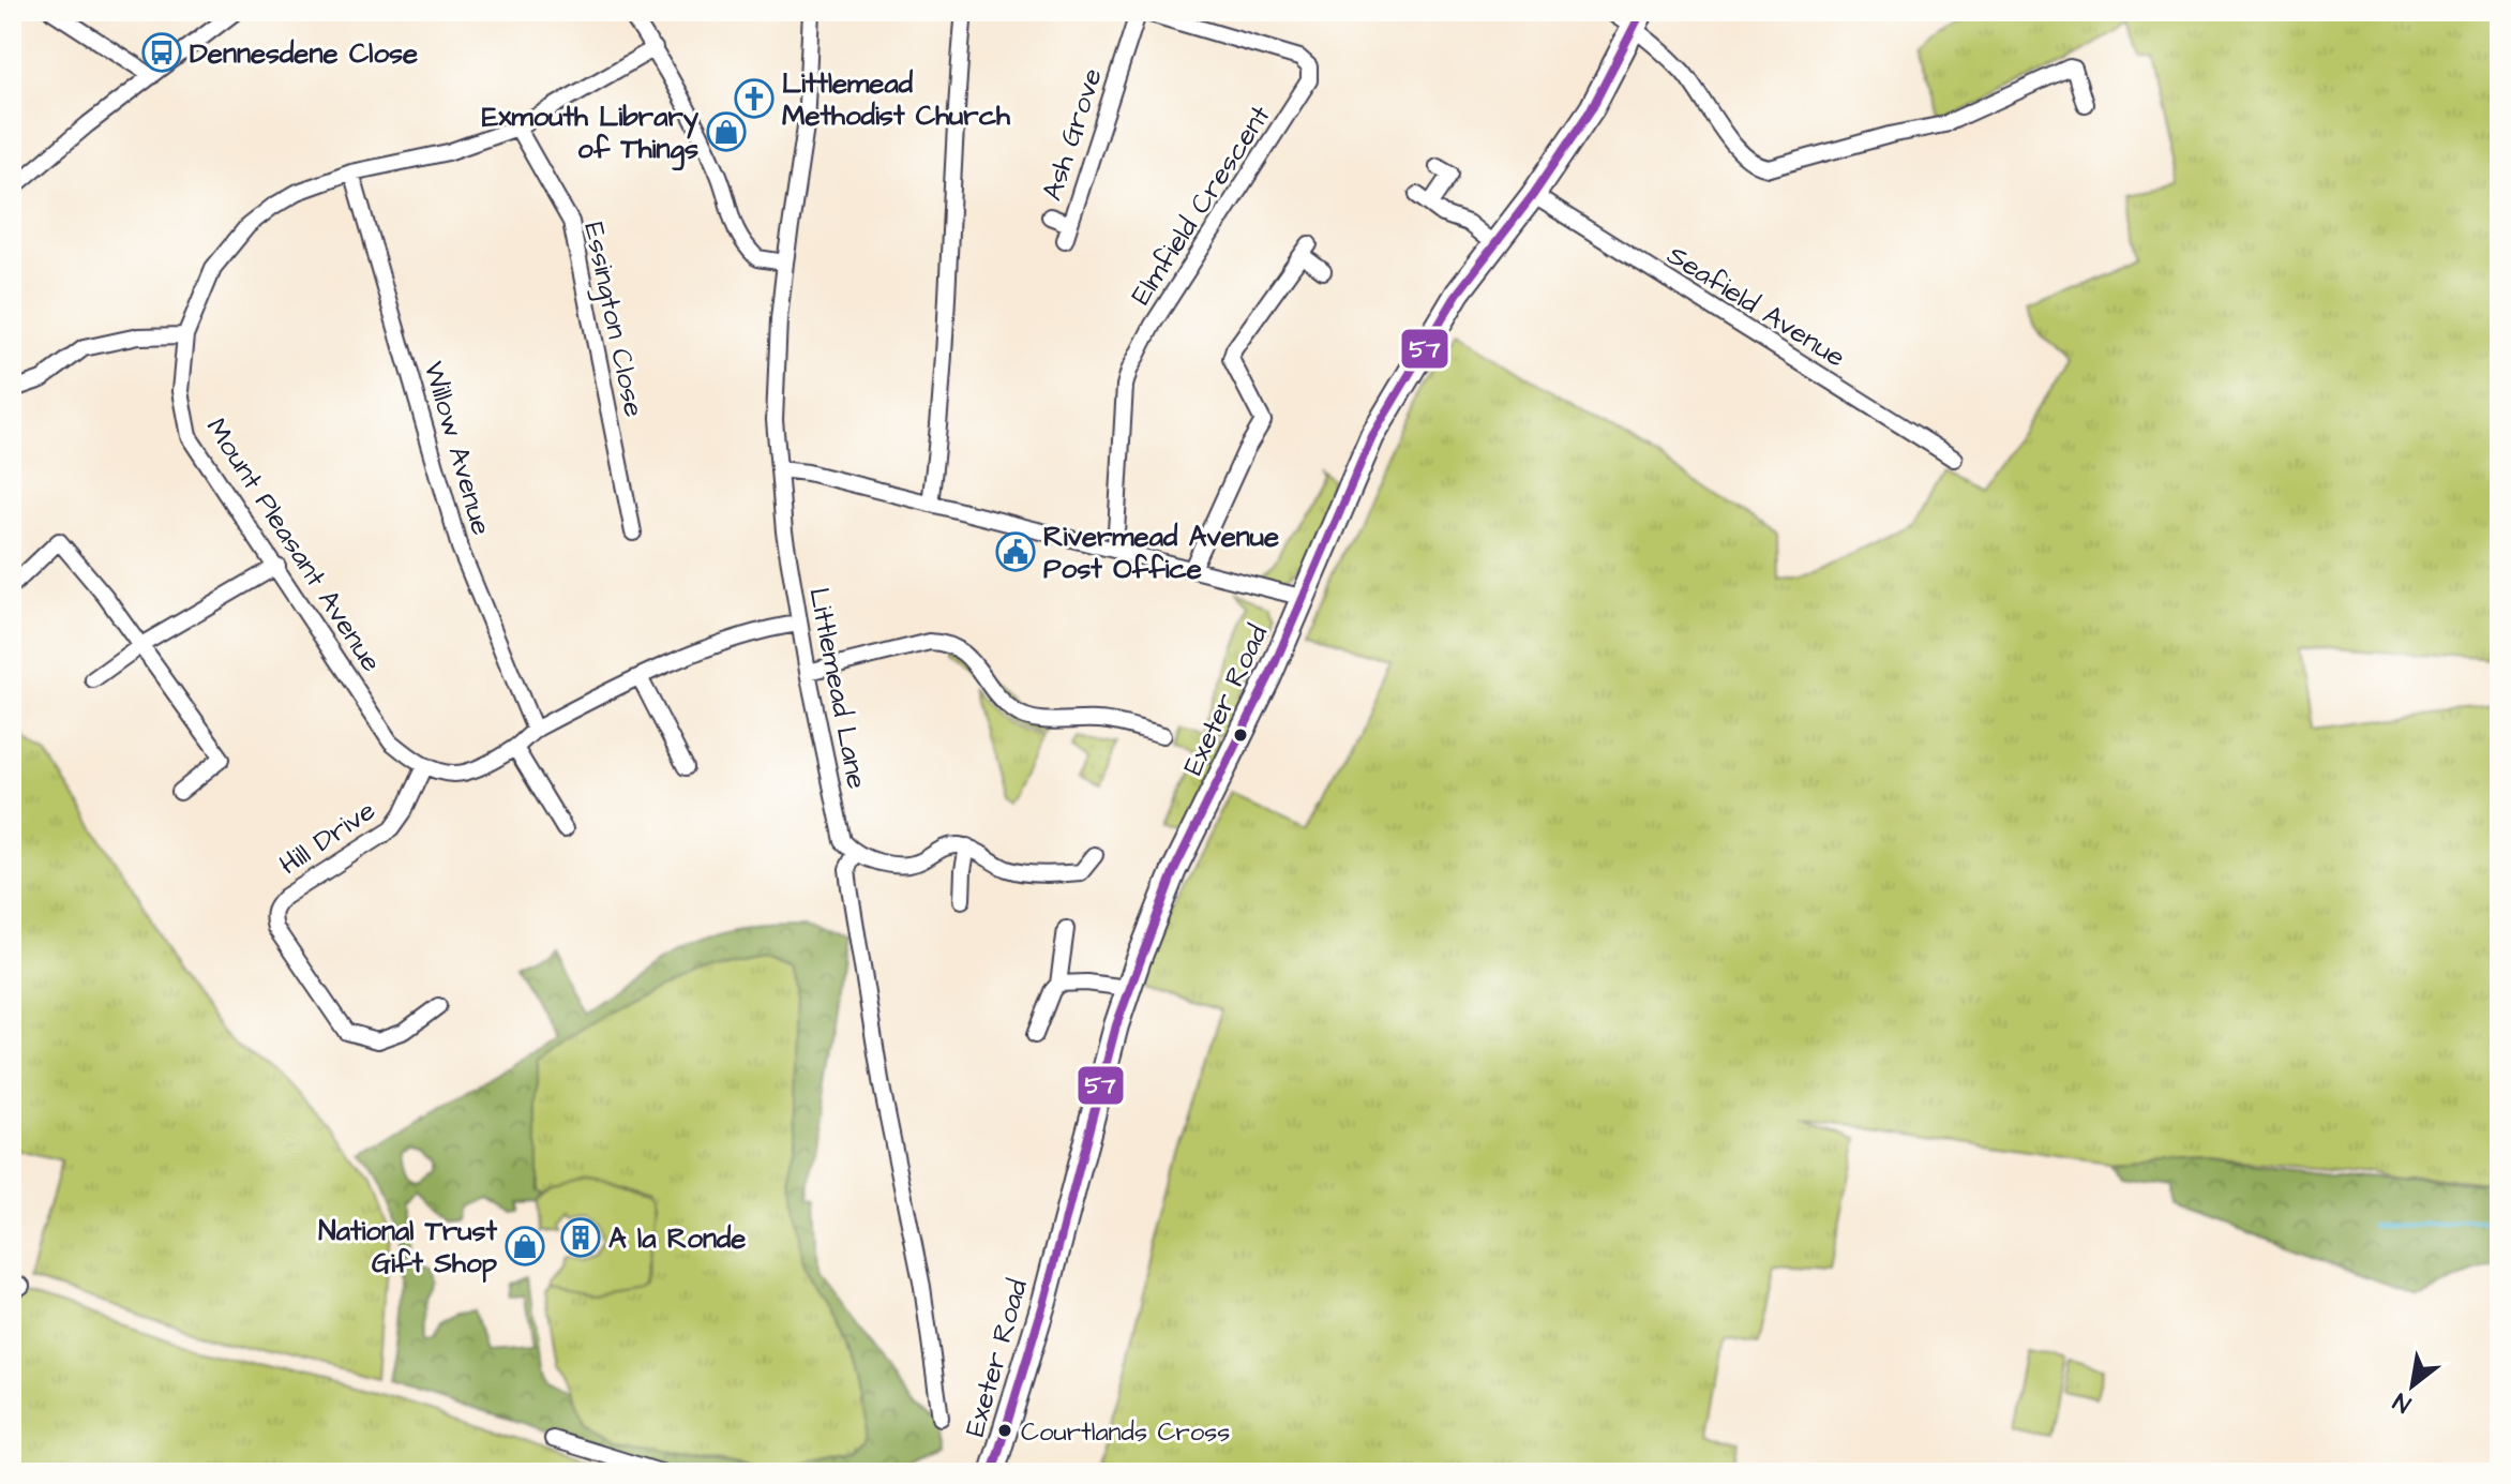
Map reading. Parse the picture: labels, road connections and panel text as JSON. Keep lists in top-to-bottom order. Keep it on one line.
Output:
{"streets":{"highway":["Exeter Road"],"street":["Ash Grove","Elmfield Crescent","Seafield Avenue","Essington Close","Willow Avenue","Mount Pleasant Avenue","Littlemead Lane","Hill Drive"]},"crossings":[["Ash Grove","Elmfield Crescent"],["Seafield Avenue","Exeter Road"],["Essington Close","Mount Pleasant Avenue"],["Willow Avenue","Mount Pleasant Avenue"],["Mount Pleasant Avenue","Hill Drive"]],"places":{"bus stop":["Dennesdene Close"],"church":["Littlemead Methodist Church"],"shop":["Exmouth Library of Things","National Trust Gift Shop"],"public building":["Rivermead Avenue Post Office"],"building":["A la Ronde"],"other":["Courtlands Cross"]},"lines":["transit line 57"],"north":"bottom left"}
